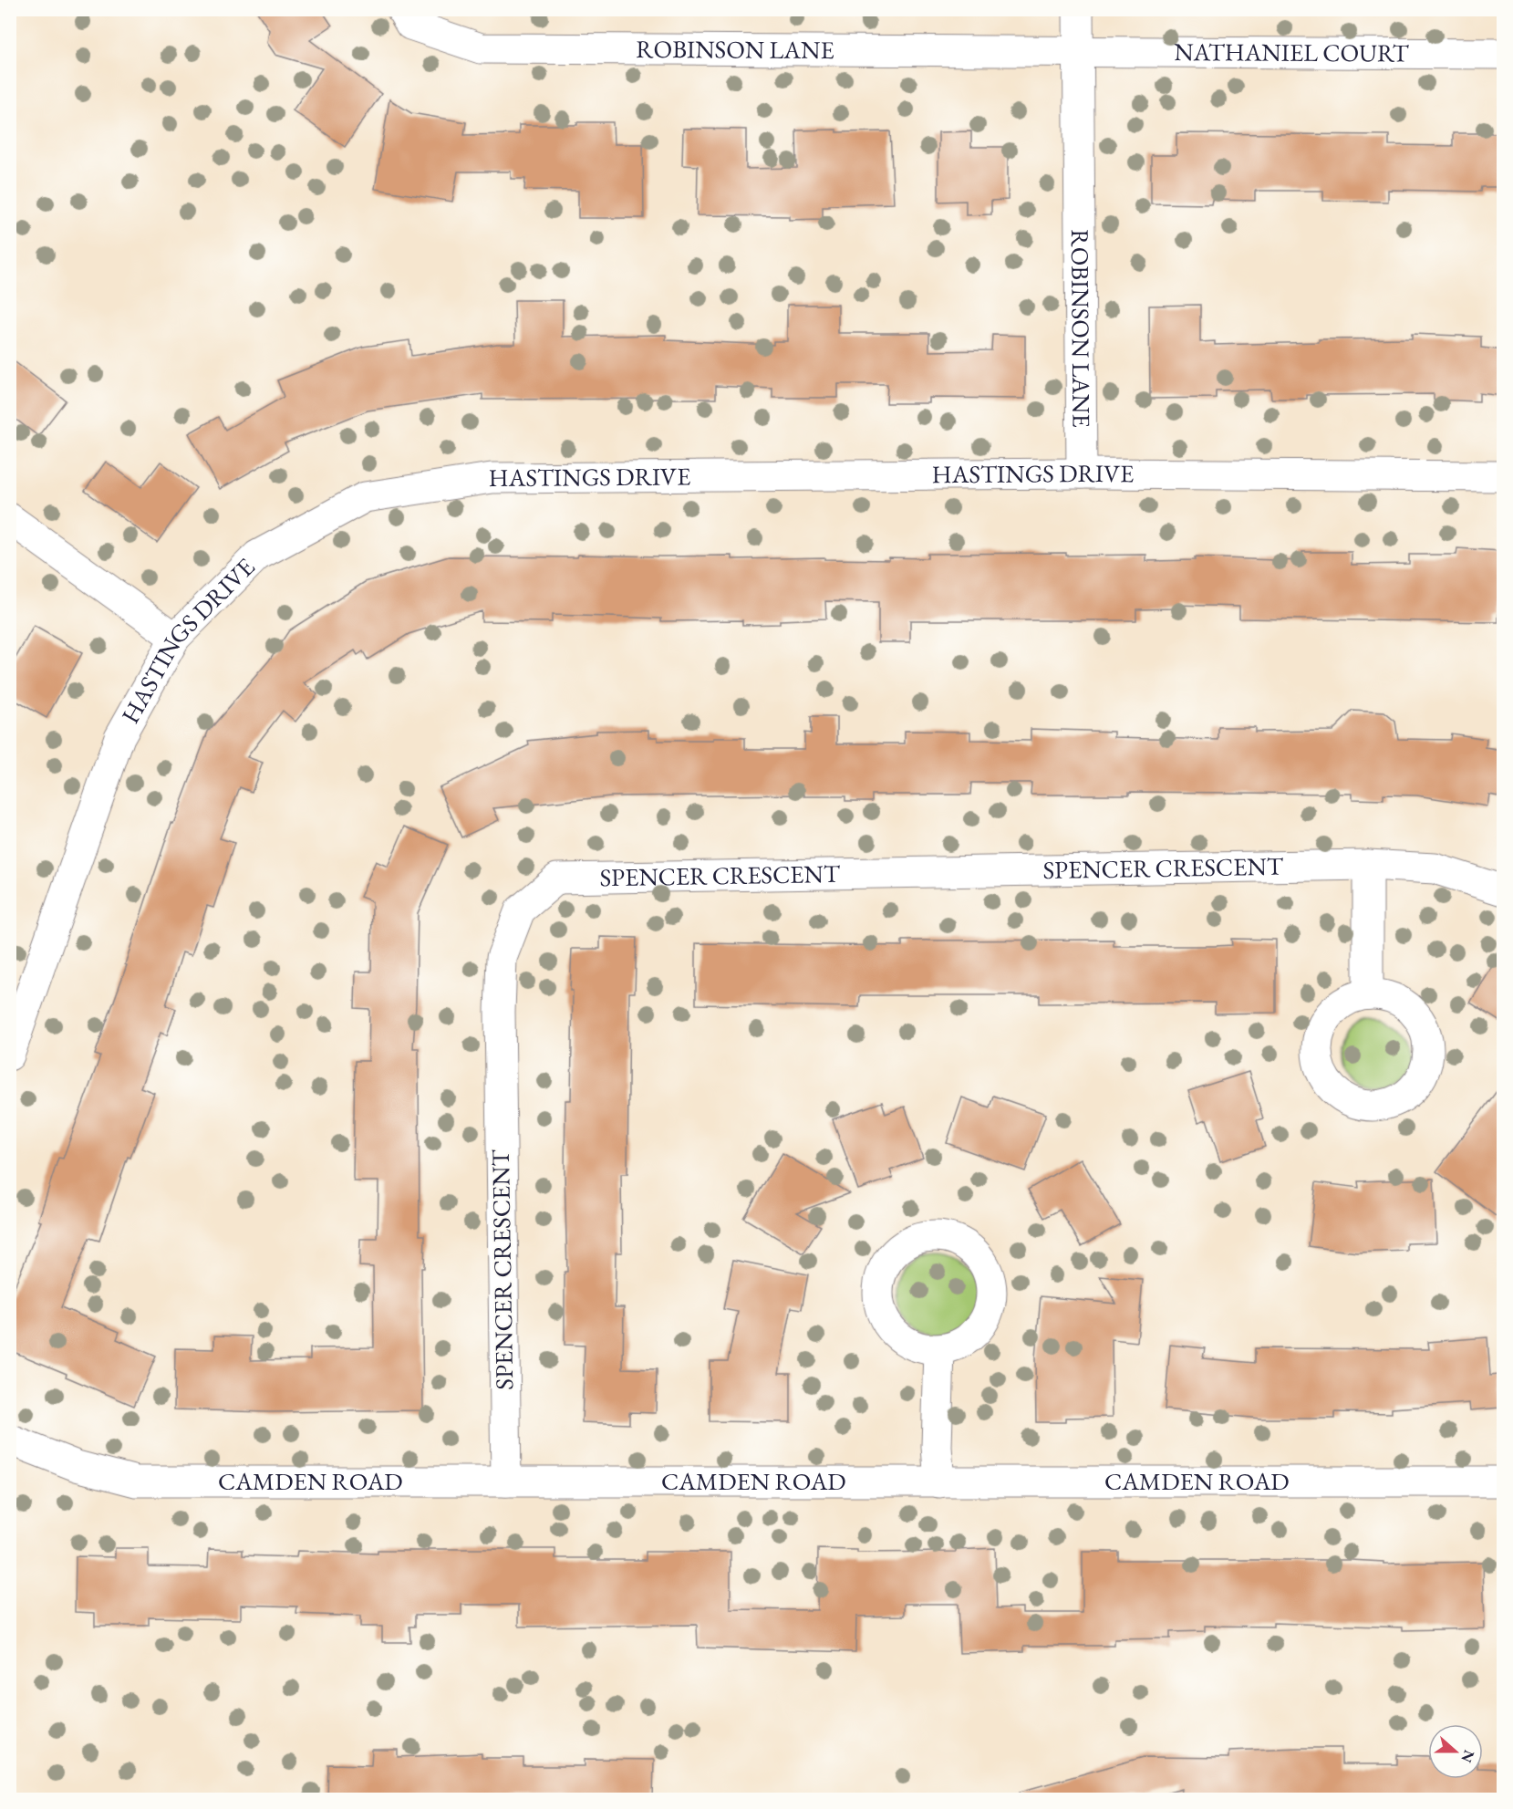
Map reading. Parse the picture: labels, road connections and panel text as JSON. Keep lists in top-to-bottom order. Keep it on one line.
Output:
{"streets":{"street":["ROBINSON LANE","NATHANIEL COURT","HASTINGS DRIVE","SPENCER CRESCENT","CAMDEN ROAD"]},"crossings":[["ROBINSON LANE","NATHANIEL COURT"],["ROBINSON LANE","HASTINGS DRIVE"],["SPENCER CRESCENT","CAMDEN ROAD"]],"north":"right"}
